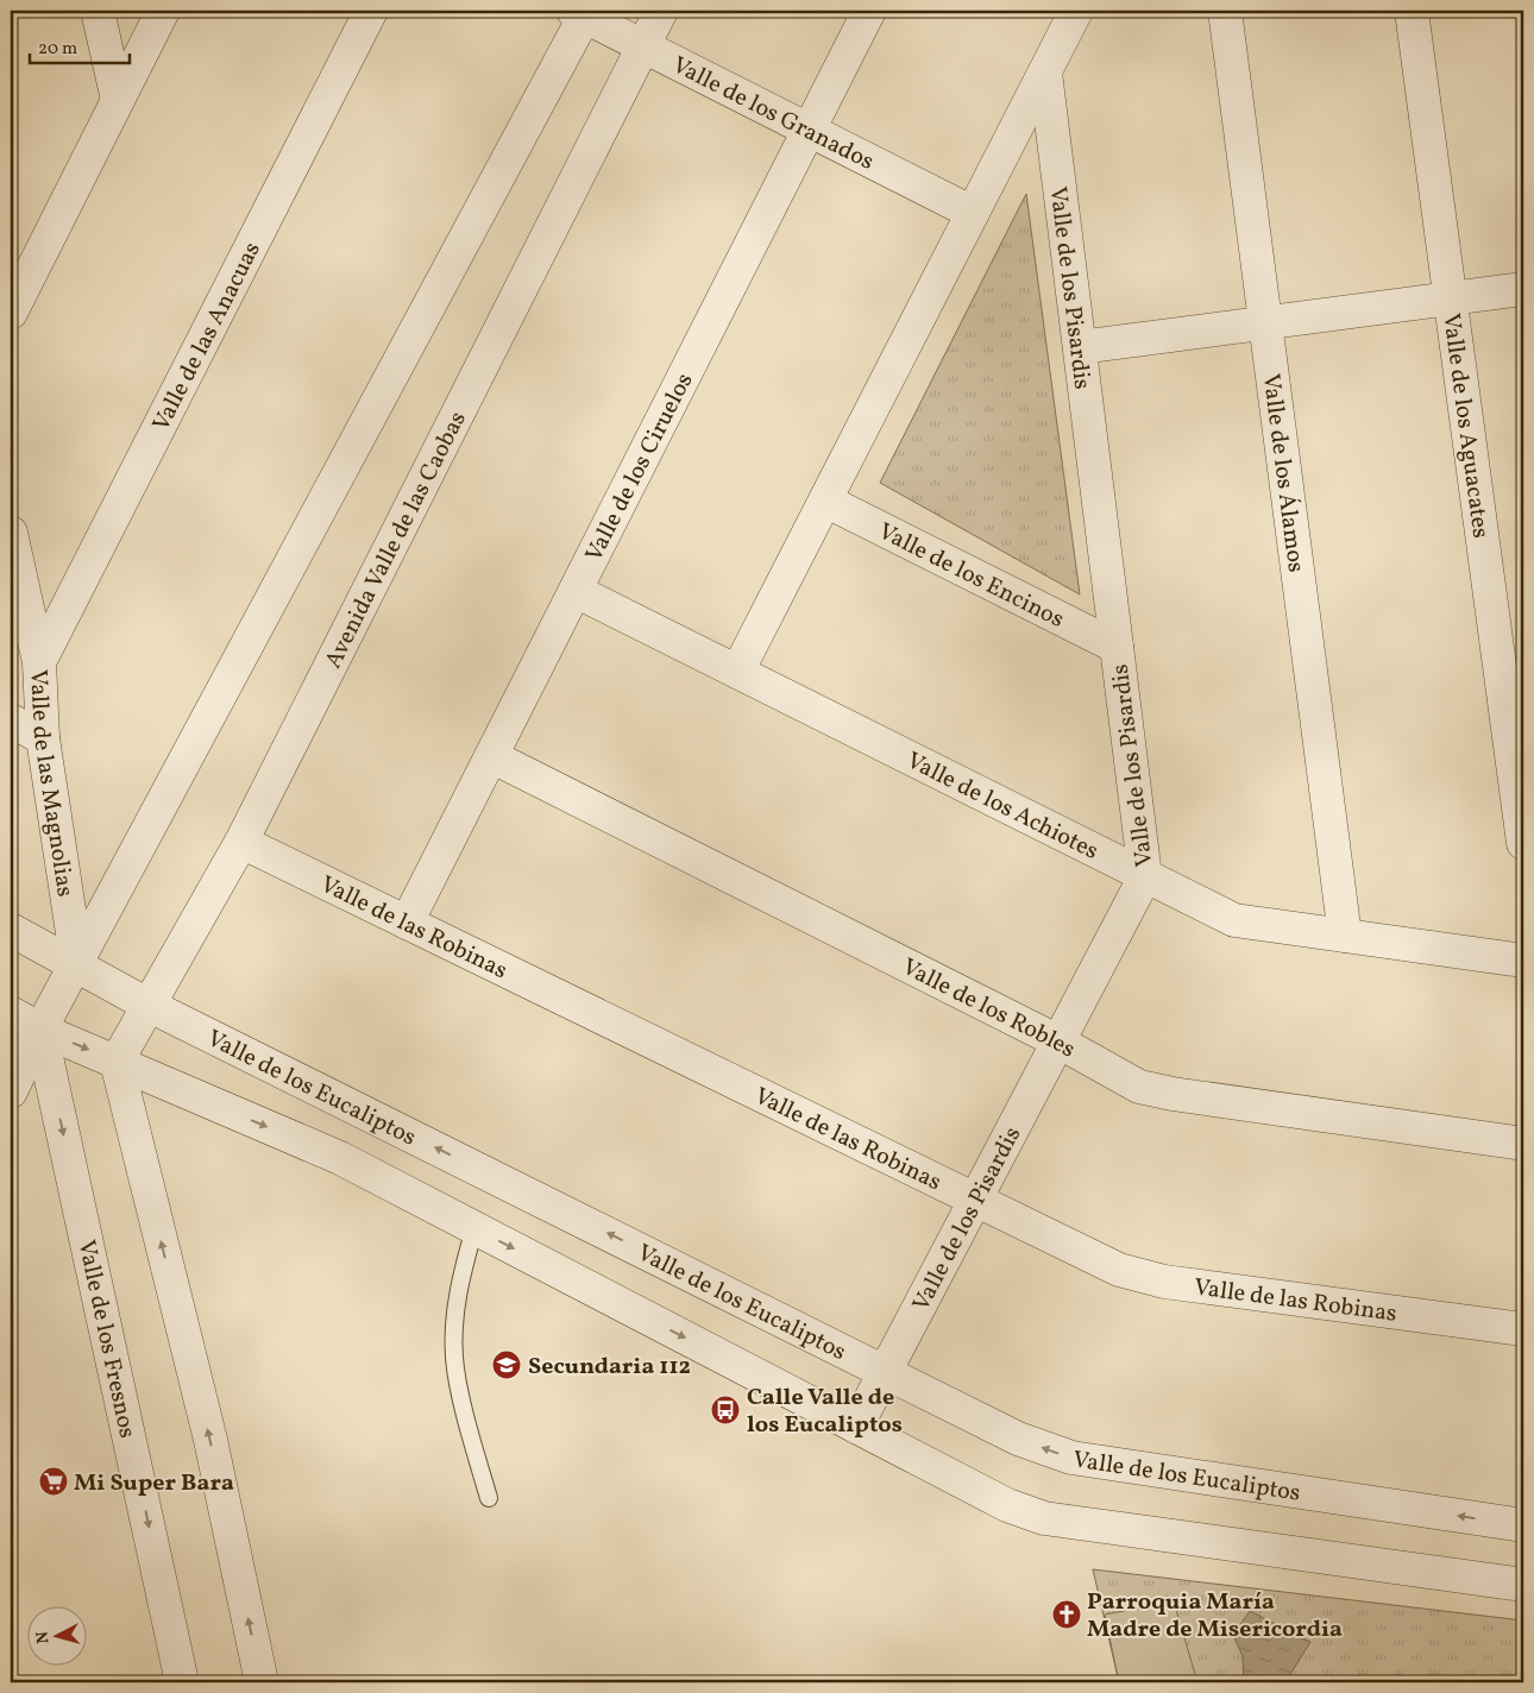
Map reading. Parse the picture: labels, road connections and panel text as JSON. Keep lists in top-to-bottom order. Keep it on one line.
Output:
{"streets":{"street":["Valle de los Granados","Valle de los Pisardis","Valle de las Anacuas","Valle de los Aguacates","Valle de los Ciruelos","Valle de los Álamos","Avenida Valle de las Caobas","Valle de los Encinos","Valle de las Magnolias","Valle de los Achiotes","Valle de las Robinas","Valle de los Robles","Valle de los Eucaliptos","Valle de los Fresnos"]},"crossings":[["Valle de los Granados","Valle de los Ciruelos"],["Valle de los Granados","Avenida Valle de las Caobas"],["Valle de los Pisardis","Valle de los Encinos"],["Valle de los Pisardis","Valle de los Achiotes"],["Valle de los Pisardis","Valle de las Robinas"],["Valle de los Pisardis","Valle de los Robles"],["Valle de los Pisardis","Valle de los Eucaliptos"],["Valle de las Anacuas","Valle de las Magnolias"],["Valle de los Ciruelos","Valle de los Achiotes"],["Valle de los Ciruelos","Valle de las Robinas"],["Valle de los Ciruelos","Valle de los Robles"],["Valle de los Álamos","Valle de los Achiotes"],["Avenida Valle de las Caobas","Valle de las Robinas"],["Avenida Valle de las Caobas","Valle de los Eucaliptos"],["Valle de las Magnolias","Valle de los Eucaliptos"]],"places":{"school or university":["Secundaria 112"],"bus stop":["Calle Valle de los Eucaliptos"],"supermarket":["Mi Super Bara"],"church":["Parroquia María Madre de Misericordia"]},"scale_bar":"20 m","north":"left"}
